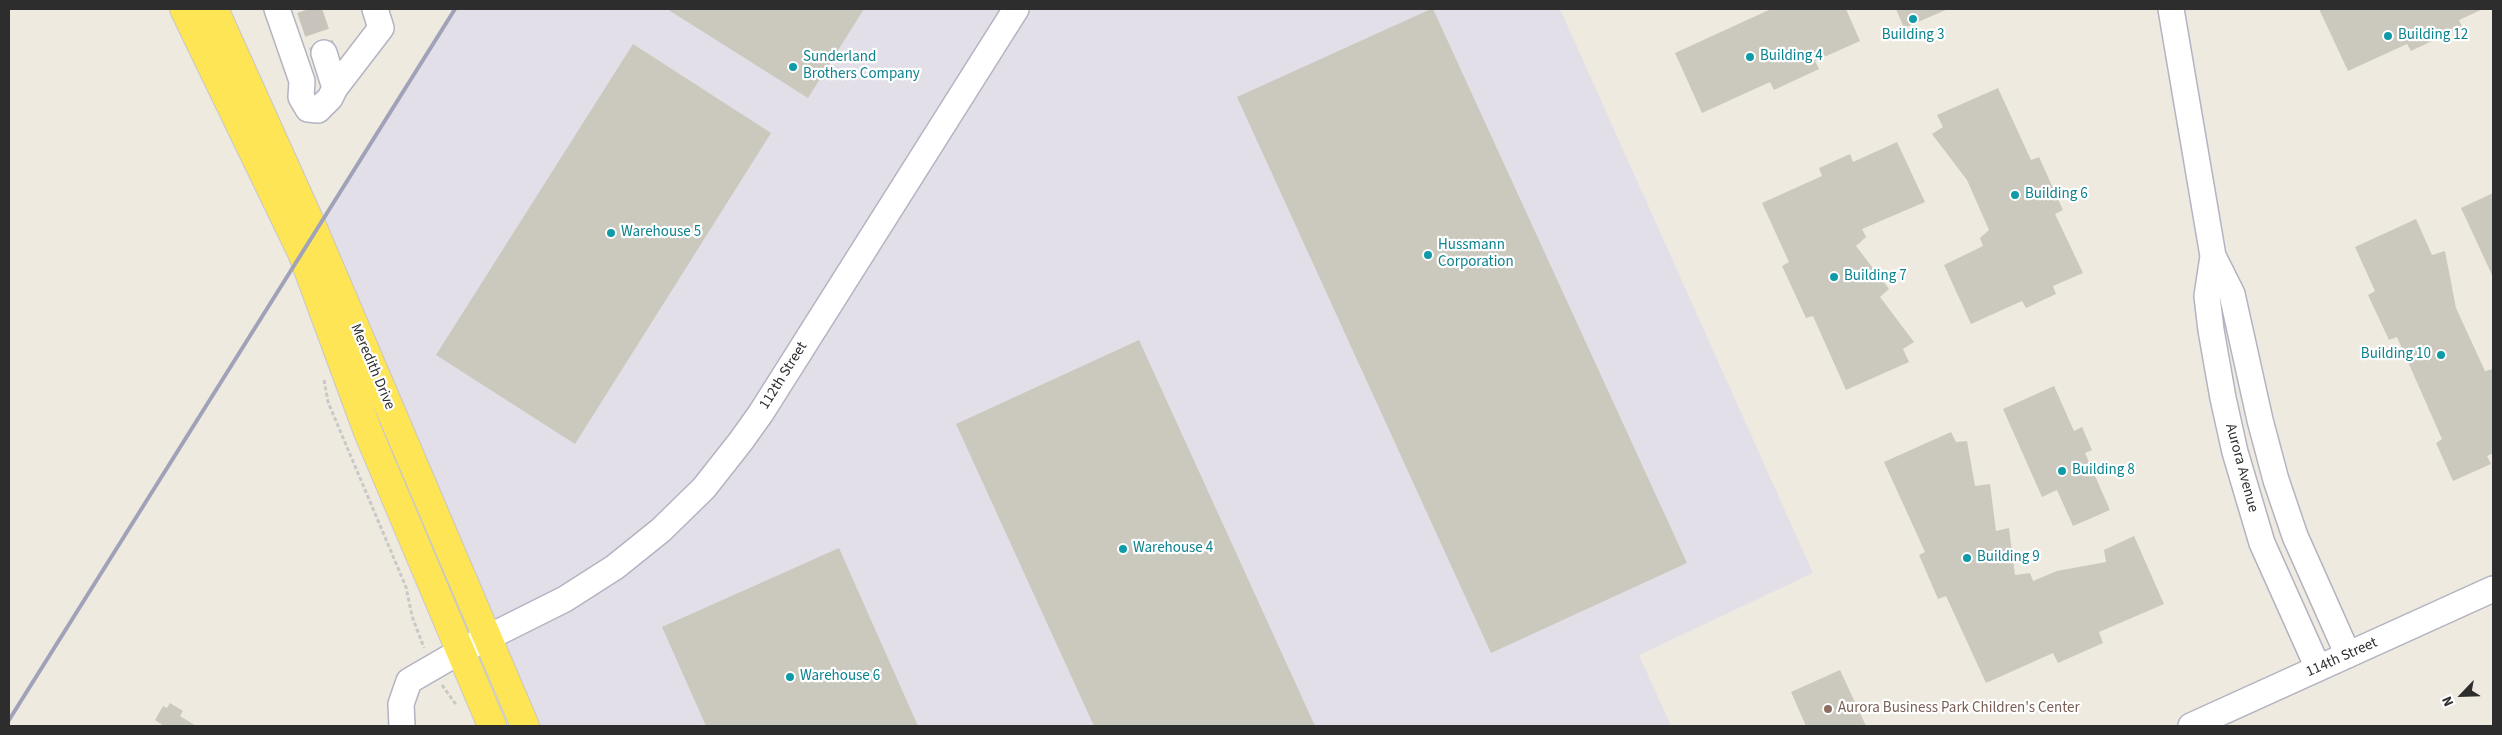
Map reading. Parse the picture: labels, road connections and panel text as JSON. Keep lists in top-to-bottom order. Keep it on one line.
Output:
{"streets":{"main road":["Meredith Drive"],"street":["112th Street","Aurora Avenue","114th Street"]},"crossings":[["Meredith Drive","112th Street"],["Aurora Avenue","114th Street"]],"places":["Building 3","Building 12","Building 4","Sunderland Brothers Company","Building 6","Warehouse 5","Hussmann Corporation","Building 7","Building 10","Building 8","Warehouse 4","Building 9","Warehouse 6","Aurora Business Park Children's Center"],"north":"bottom left"}
